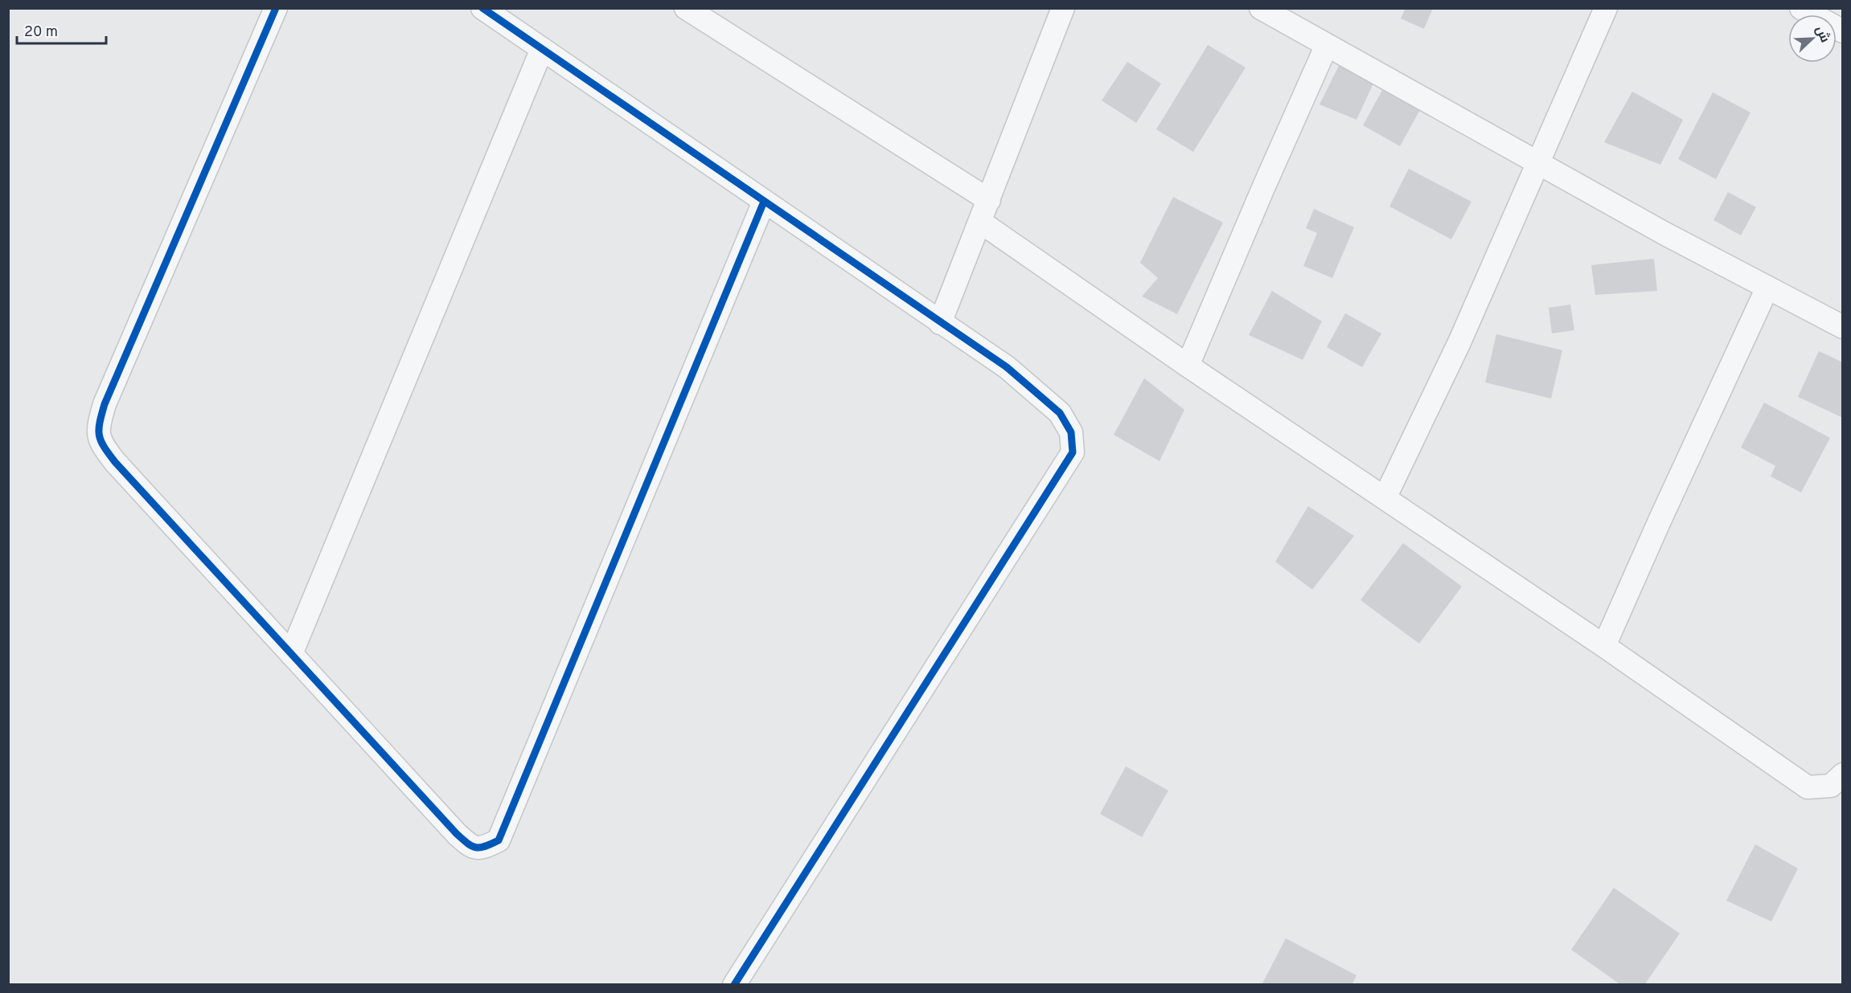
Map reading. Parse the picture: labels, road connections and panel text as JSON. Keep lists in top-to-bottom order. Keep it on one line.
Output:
{"scale_bar":"20 m","north":"top right"}
